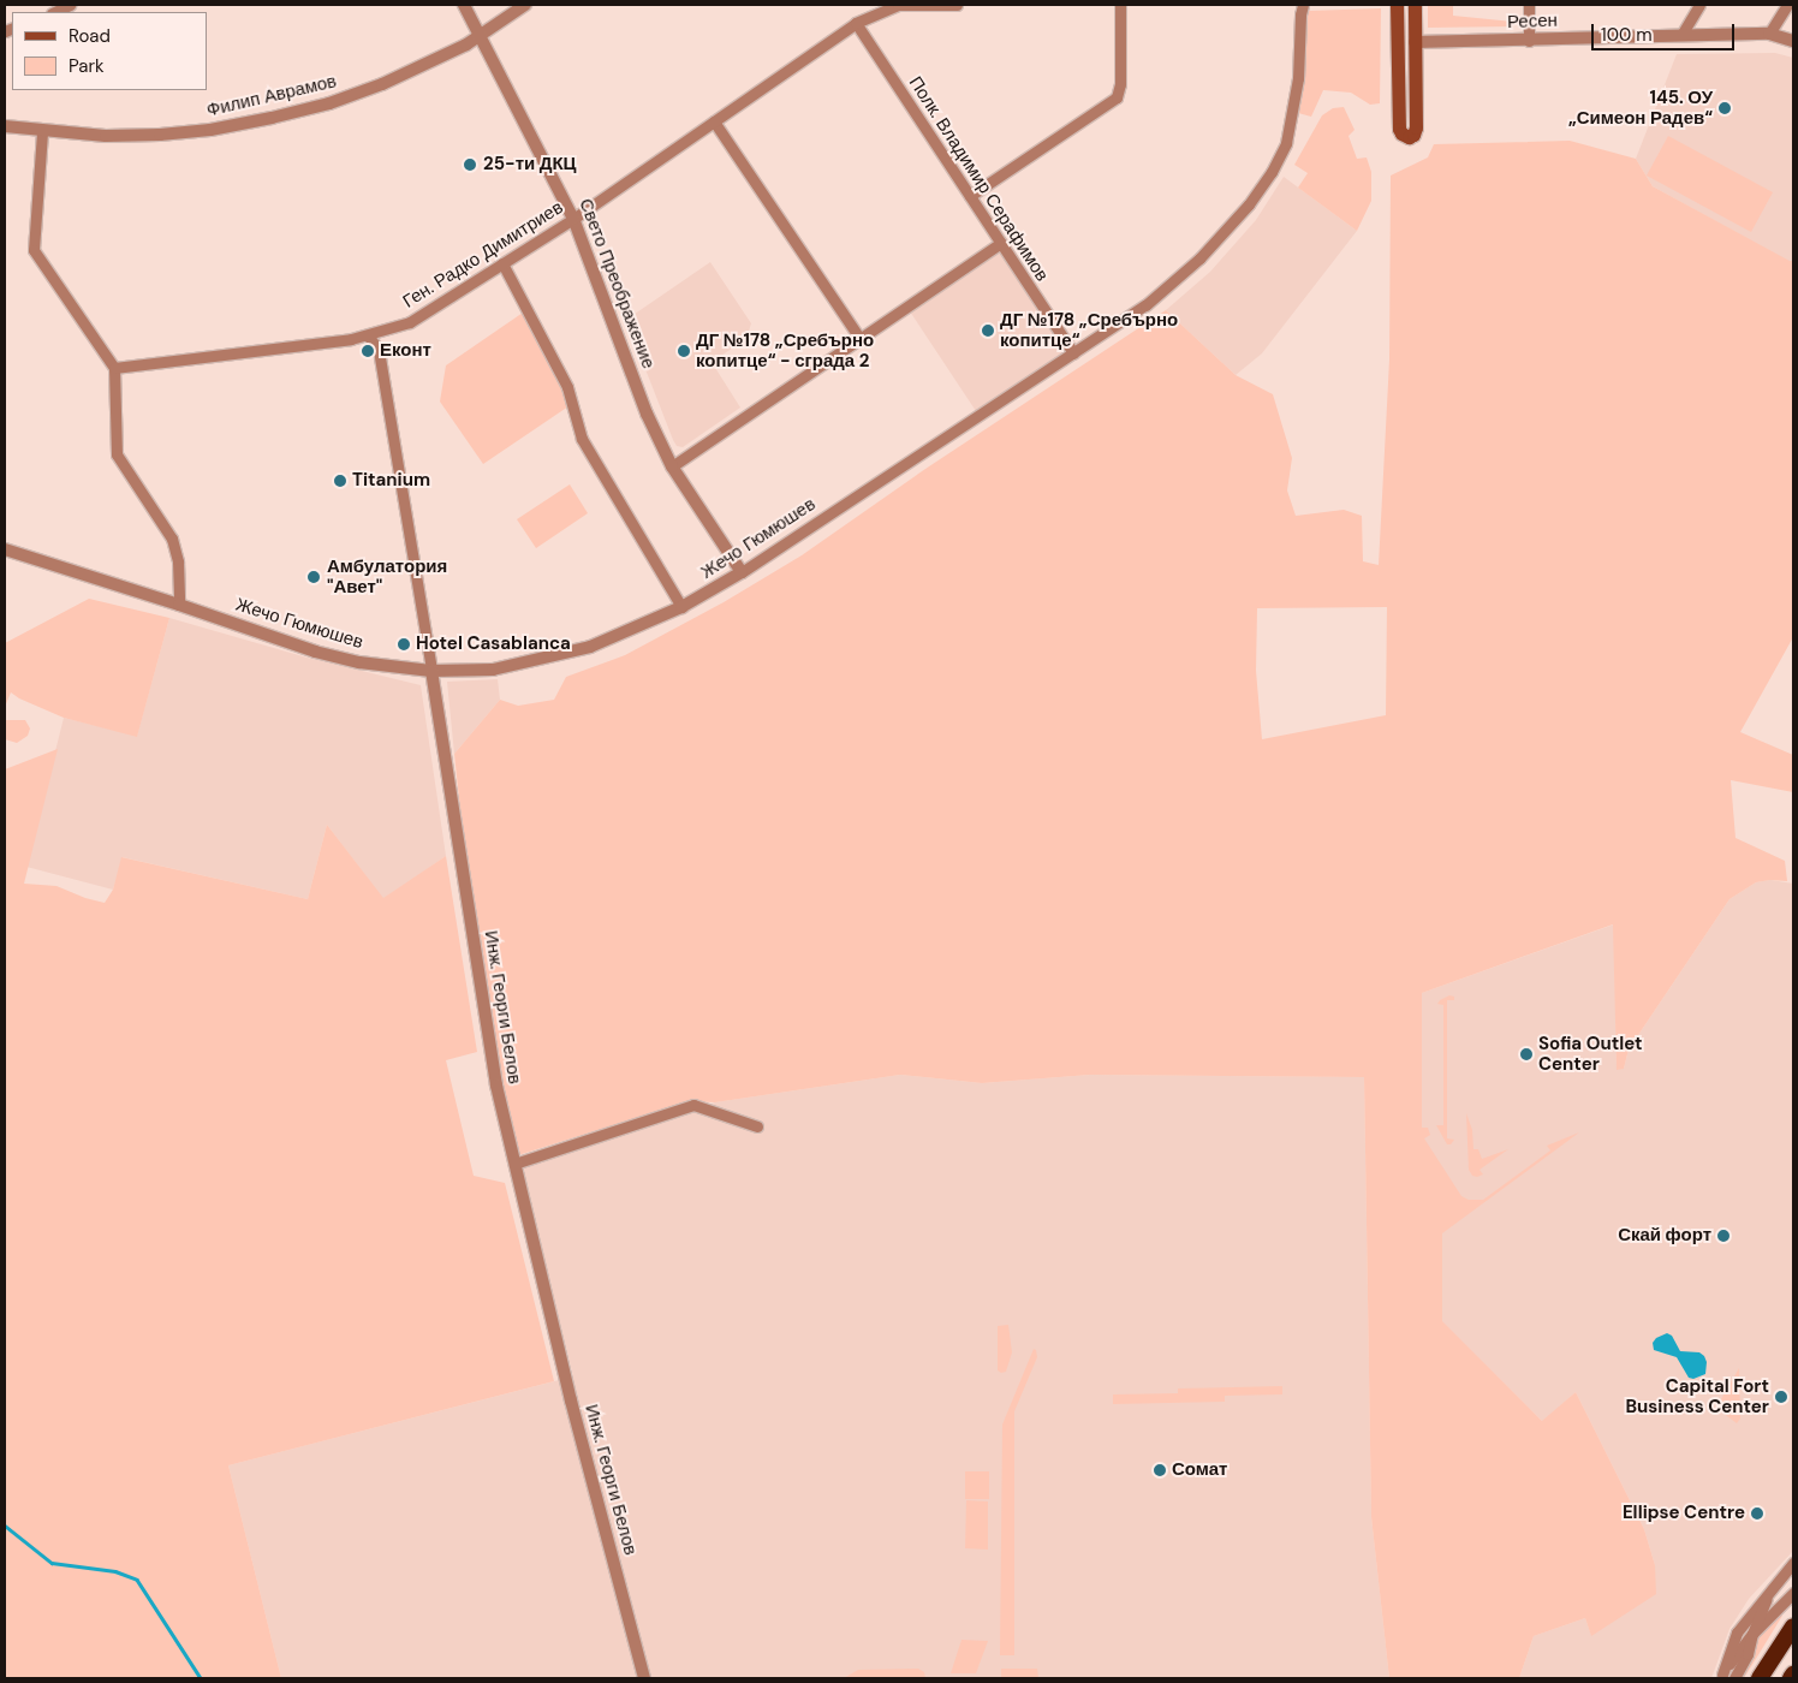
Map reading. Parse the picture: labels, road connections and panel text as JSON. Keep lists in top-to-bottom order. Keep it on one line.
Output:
{"streets":{"street":["Ресен","Филип Аврамов","Полк. Владимир Серафимов","Ген. Радко Димитриев","Свето Преображение","Жечо Гюмюшев","Инж. Георги Белов"]},"crossings":[["Филип Аврамов","Свето Преображение"],["Полк. Владимир Серафимов","Ген. Радко Димитриев"],["Полк. Владимир Серафимов","Жечо Гюмюшев"],["Ген. Радко Димитриев","Свето Преображение"],["Ген. Радко Димитриев","Инж. Георги Белов"],["Свето Преображение","Жечо Гюмюшев"],["Жечо Гюмюшев","Инж. Георги Белов"]],"places":["145. ОУ „Симеон Радев“","25-ти ДКЦ","ДГ №178 „Сребърно копитце“","Еконт","ДГ №178 „Сребърно копитце“ - сграда 2","Titanium","Амбулатория \"Авет\"","Hotel Casablanca","Sofia Outlet Center","Скай форт","Capital Fort Business Center","Сомат","Ellipse Centre"],"legend":["Road","Park"],"scale_bar":"100 m"}
